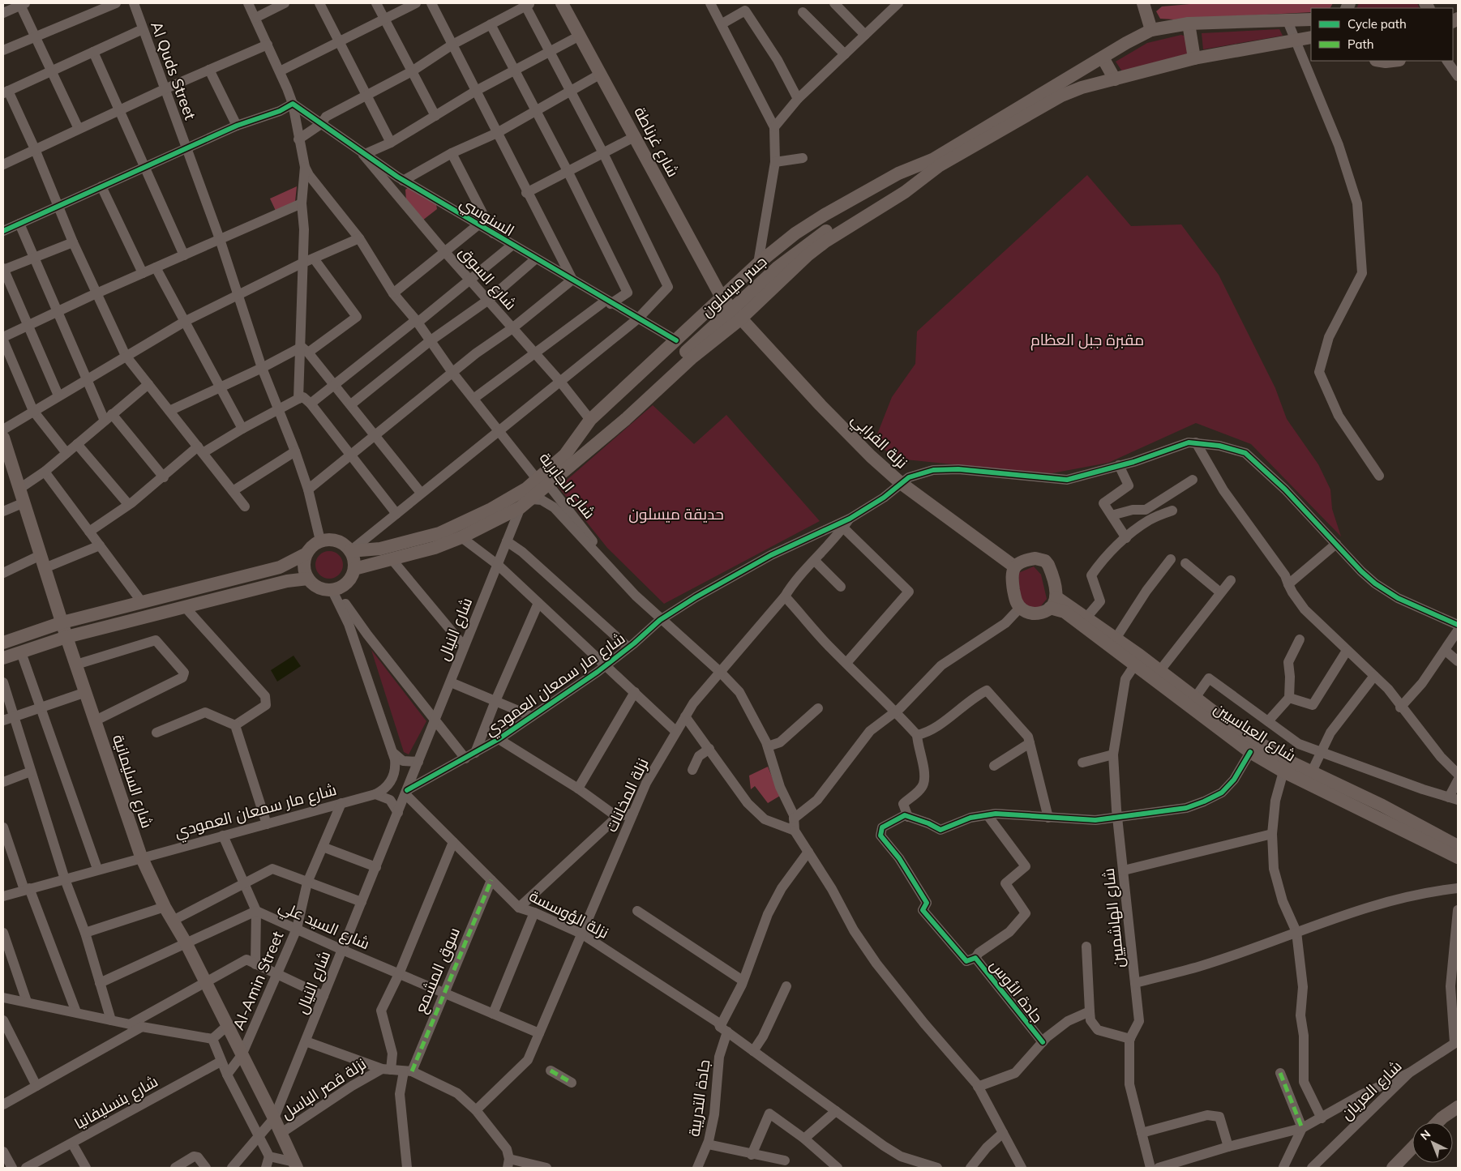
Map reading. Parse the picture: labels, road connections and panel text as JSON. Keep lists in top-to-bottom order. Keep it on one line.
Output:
{"streets":{"main road":["شارع غرناطة","جسر ميسلون","نزلة الفرابي","شارع العباسيين","شارع السليمانية"],"street":["Al Quds Street","السنوسي","شارع السوق","شارع الجابرية","شارع النيال","شارع مار سمعان العمودي","نزلة المخانات","نزلة الؤوسسة","شارع الهاشميين","شارع السيد علي","سوق المشمع","Al-Amin Street","جادة الأوس","نزلة قصر الباسل","شارع العريان","جادة التدريبة","شارع بنسليفانيا"]},"crossings":[["شارع غرناطة","نزلة الفرابي"],["السنوسي","شارع السوق"],["نزلة الفرابي","شارع مار سمعان العمودي"],["نزلة الفرابي","شارع العباسيين"],["شارع الجابرية","شارع مار سمعان العمودي"],["شارع النيال","شارع مار سمعان العمودي"],["شارع النيال","شارع السليمانية"],["شارع النيال","نزلة الؤوسسة"],["شارع النيال","شارع السيد علي"],["شارع مار سمعان العمودي","شارع السليمانية"],["شارع مار سمعان العمودي","نزلة المخانات"],["شارع مار سمعان العمودي","نزلة الؤوسسة"],["شارع مار سمعان العمودي","Al-Amin Street"],["شارع العباسيين","شارع الهاشميين"],["شارع السليمانية","شارع السيد علي"],["شارع السليمانية","Al-Amin Street"],["شارع السليمانية","نزلة قصر الباسل"],["نزلة المخانات","نزلة الؤوسسة"],["نزلة المخانات","شارع السيد علي"],["نزلة الؤوسسة","سوق المشمع"],["نزلة الؤوسسة","جادة التدريبة"],["شارع السيد علي","سوق المشمع"],["شارع السيد علي","Al-Amin Street"]],"parks":["مقبرة جبل العظام","حديقة ميسلون"],"legend":["Cycle path","Path"],"north":"top left"}
